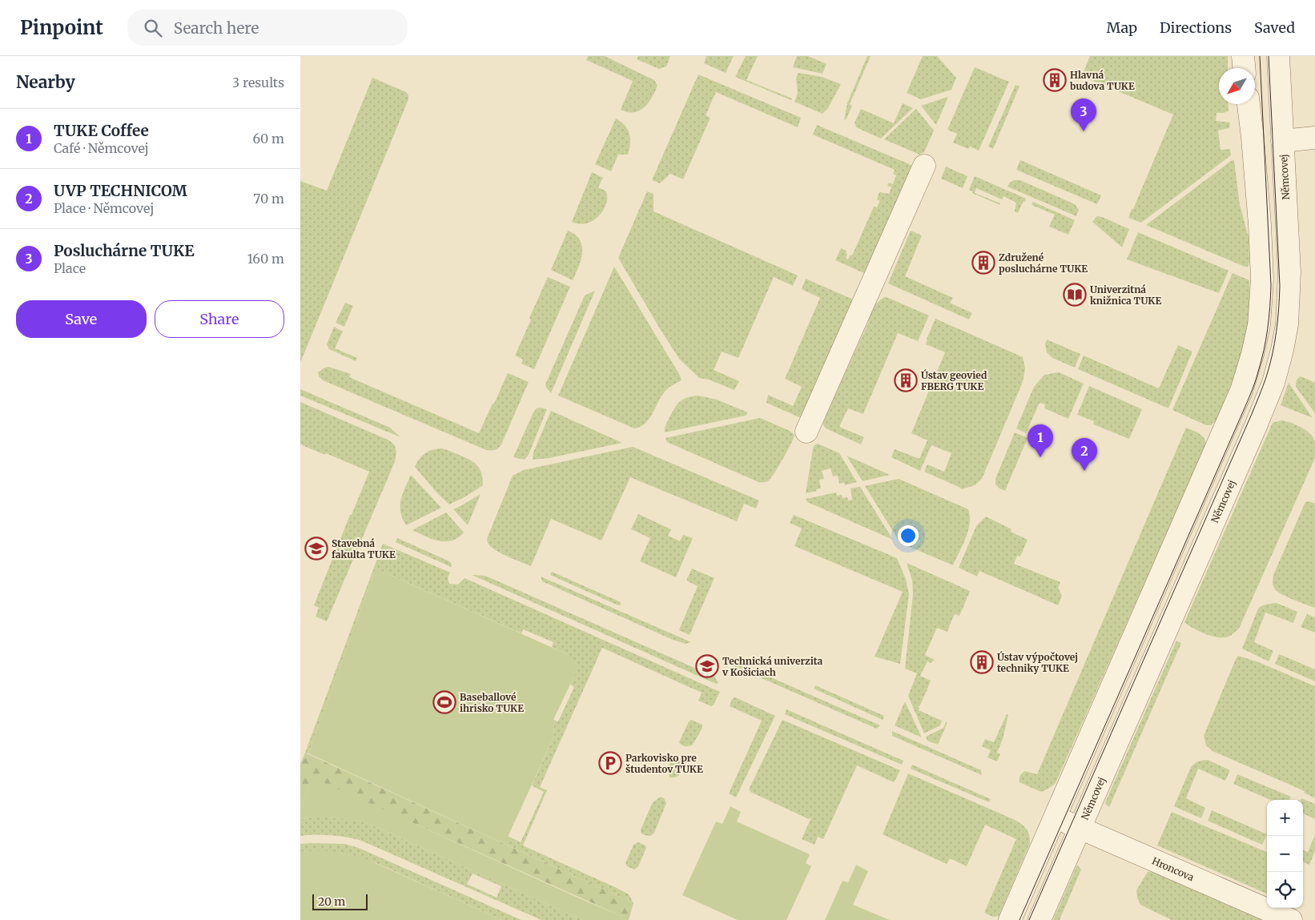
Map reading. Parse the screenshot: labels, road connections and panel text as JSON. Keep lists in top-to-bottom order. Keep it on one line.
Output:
{"streets":{"street":["Němcovej","Hroncova"]},"crossings":[["Němcovej","Hroncova"]],"places":{"building":["Hlavná budova TUKE","Združené posluchárne TUKE","Ústav geovied FBERG TUKE","Ústav výpočtovej techniky TUKE"],"library":["Univerzitná knižnica TUKE"],"school or university":["Stavebná fakulta TUKE","Technická univerzita v Košiciach"],"sports":["Baseballové ihrisko TUKE"],"parking":["Parkovisko pre študentov TUKE"]},"scale_bar":"20 m","north":"bottom left","page":{"header":"Pinpoint","search":"Search here","nav":["Map","Directions","Saved"],"heading":["Nearby","3 results"],"pins":["3","1","2"],"list":[{"mark":"1","name":"TUKE Coffee","note":"Café · Němcovej","value":"60 m"},{"mark":"2","name":"UVP TECHNICOM","note":"Place · Němcovej","value":"70 m"},{"mark":"3","name":"Posluchárne TUKE","note":"Place","value":"160 m"}],"buttons":["Save","Share"],"map_buttons":["+","−"],"scale":"20 m"}}
